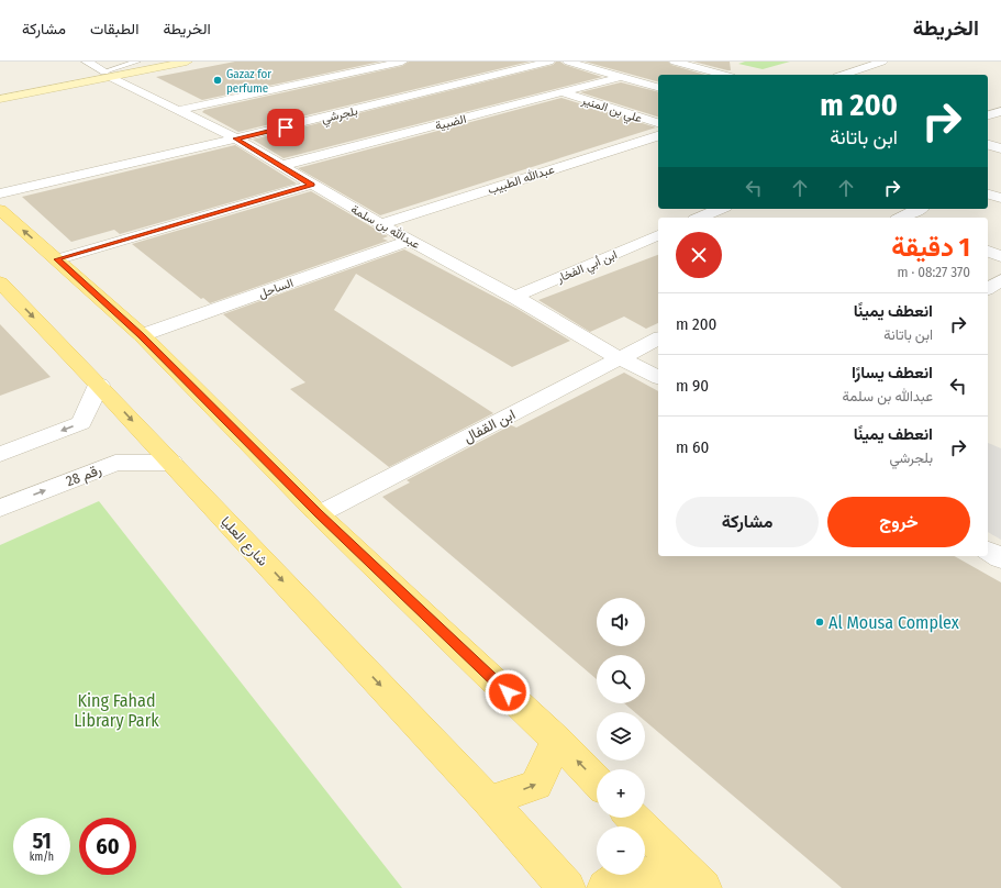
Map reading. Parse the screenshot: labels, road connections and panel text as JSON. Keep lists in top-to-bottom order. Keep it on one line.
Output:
{"streets":{"main road":["شارع العليا"],"street":["علي بن المنير","بلجرشي","الضبية","عبدالله الطبيب","عبدالله بن سلمة","ابن أبي الفخار","الساحل","ابن القفال","رقم 28"]},"crossings":[["علي بن المنير","الضبية"],["بلجرشي","عبدالله بن سلمة"],["الضبية","عبدالله بن سلمة"],["عبدالله الطبيب","عبدالله بن سلمة"],["عبدالله بن سلمة","ابن أبي الفخار"],["عبدالله بن سلمة","الساحل"],["عبدالله بن سلمة","ابن القفال"],["رقم 28","شارع العليا"]],"one_way":["رقم 28"],"parks":["King Fahad Library Park"],"places":["Gazaz for perfume","Al Mousa Complex"],"page":{"header":"الخريطة","nav":["الخريطة","الطبقات","مشاركة"],"turn":["200 m","ابن باتانة"],"heading":["1 دقيقة","370 m · 08:27"],"list":[{"name":"انعطف يمينًا","note":"ابن باتانة","value":"200 m"},{"name":"انعطف يسارًا","note":"عبدالله بن سلمة","value":"90 m"},{"name":"انعطف يمينًا","note":"بلجرشي","value":"60 m"}],"buttons":["خروج","مشاركة"],"map_buttons":["+","−"],"speed":"51 km/h","limit":"60"}}
